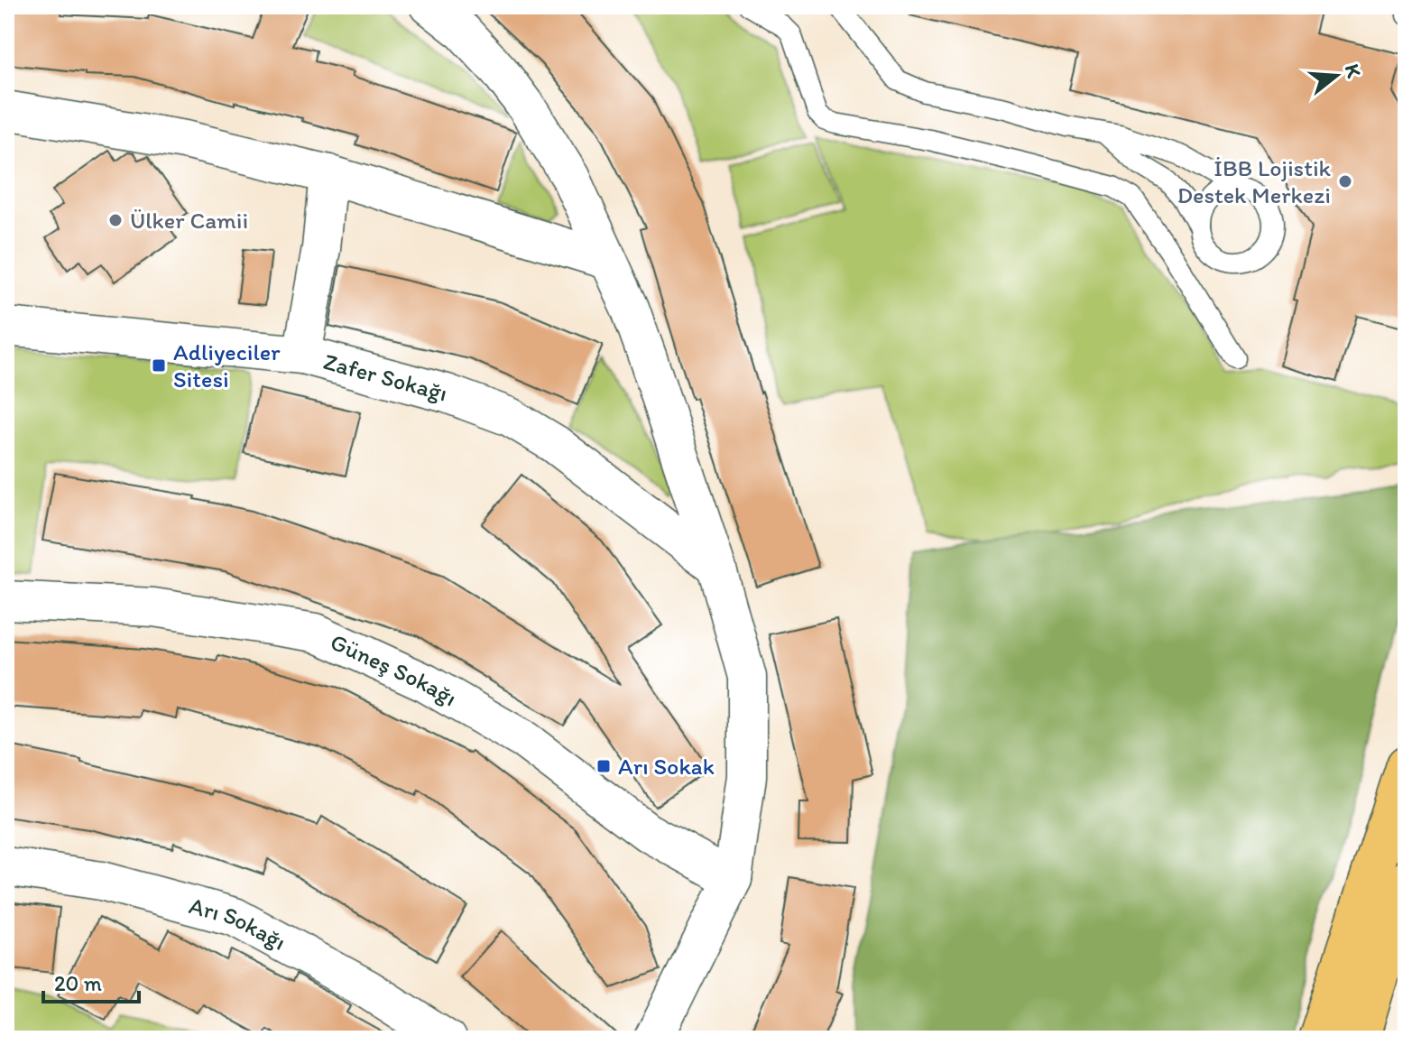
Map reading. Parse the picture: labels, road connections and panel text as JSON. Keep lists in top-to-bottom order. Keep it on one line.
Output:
{"streets":{"street":["Zafer Sokağı","Güneş Sokağı","Arı Sokağı"]},"places":{"other":["İBB Lojistik Destek Merkezi","Ülker Camii"],"transit":["Adliyeciler Sitesi","Arı Sokak"]},"scale_bar":"20 m","north":"right"}
